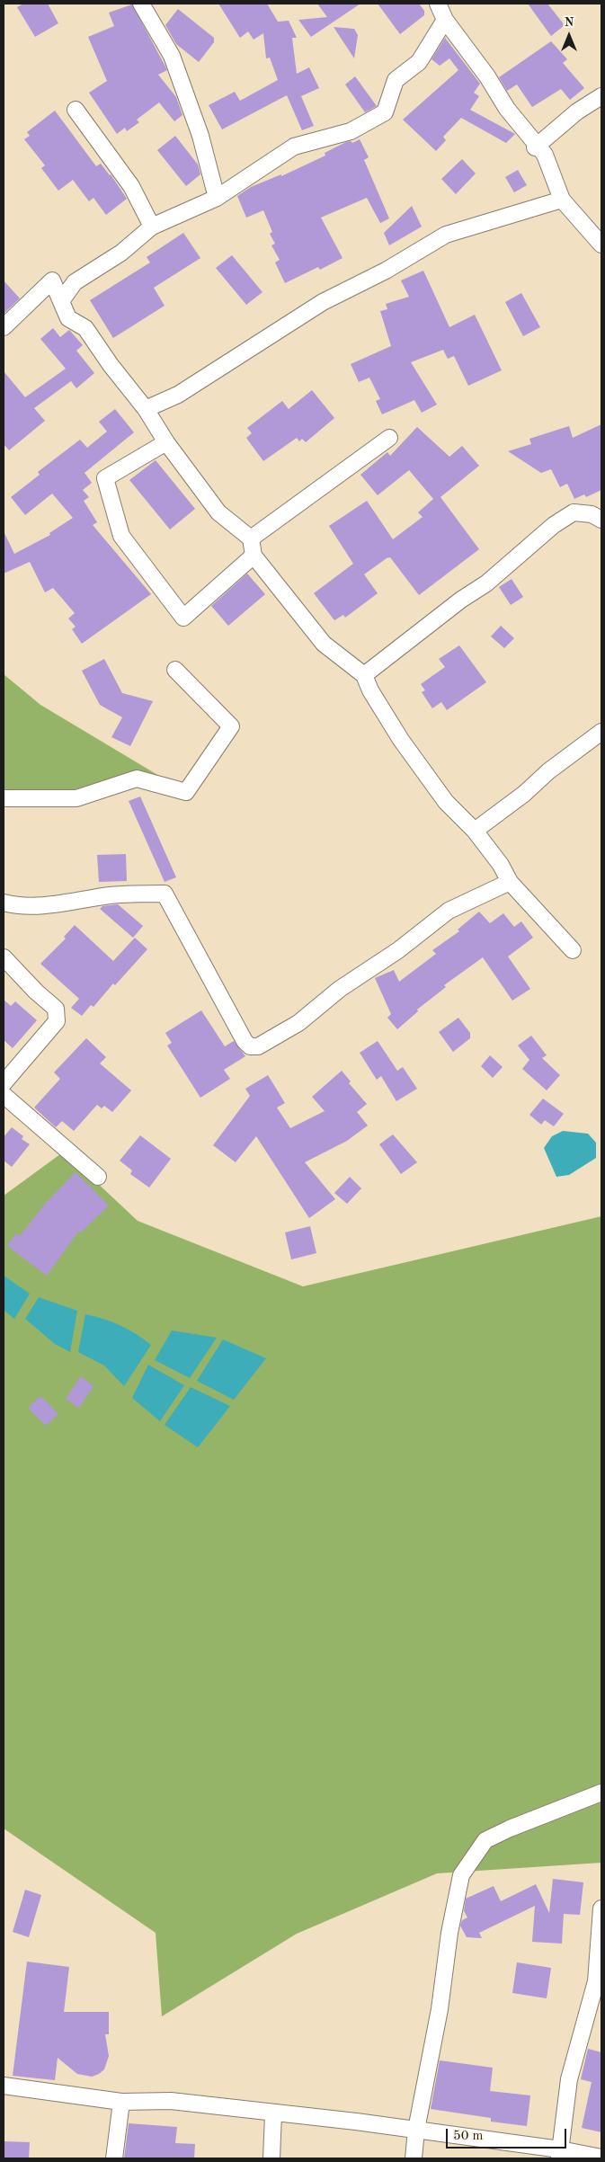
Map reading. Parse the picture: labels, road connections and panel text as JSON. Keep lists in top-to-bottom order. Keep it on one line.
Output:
{"scale_bar":"50 m","north":"top"}
